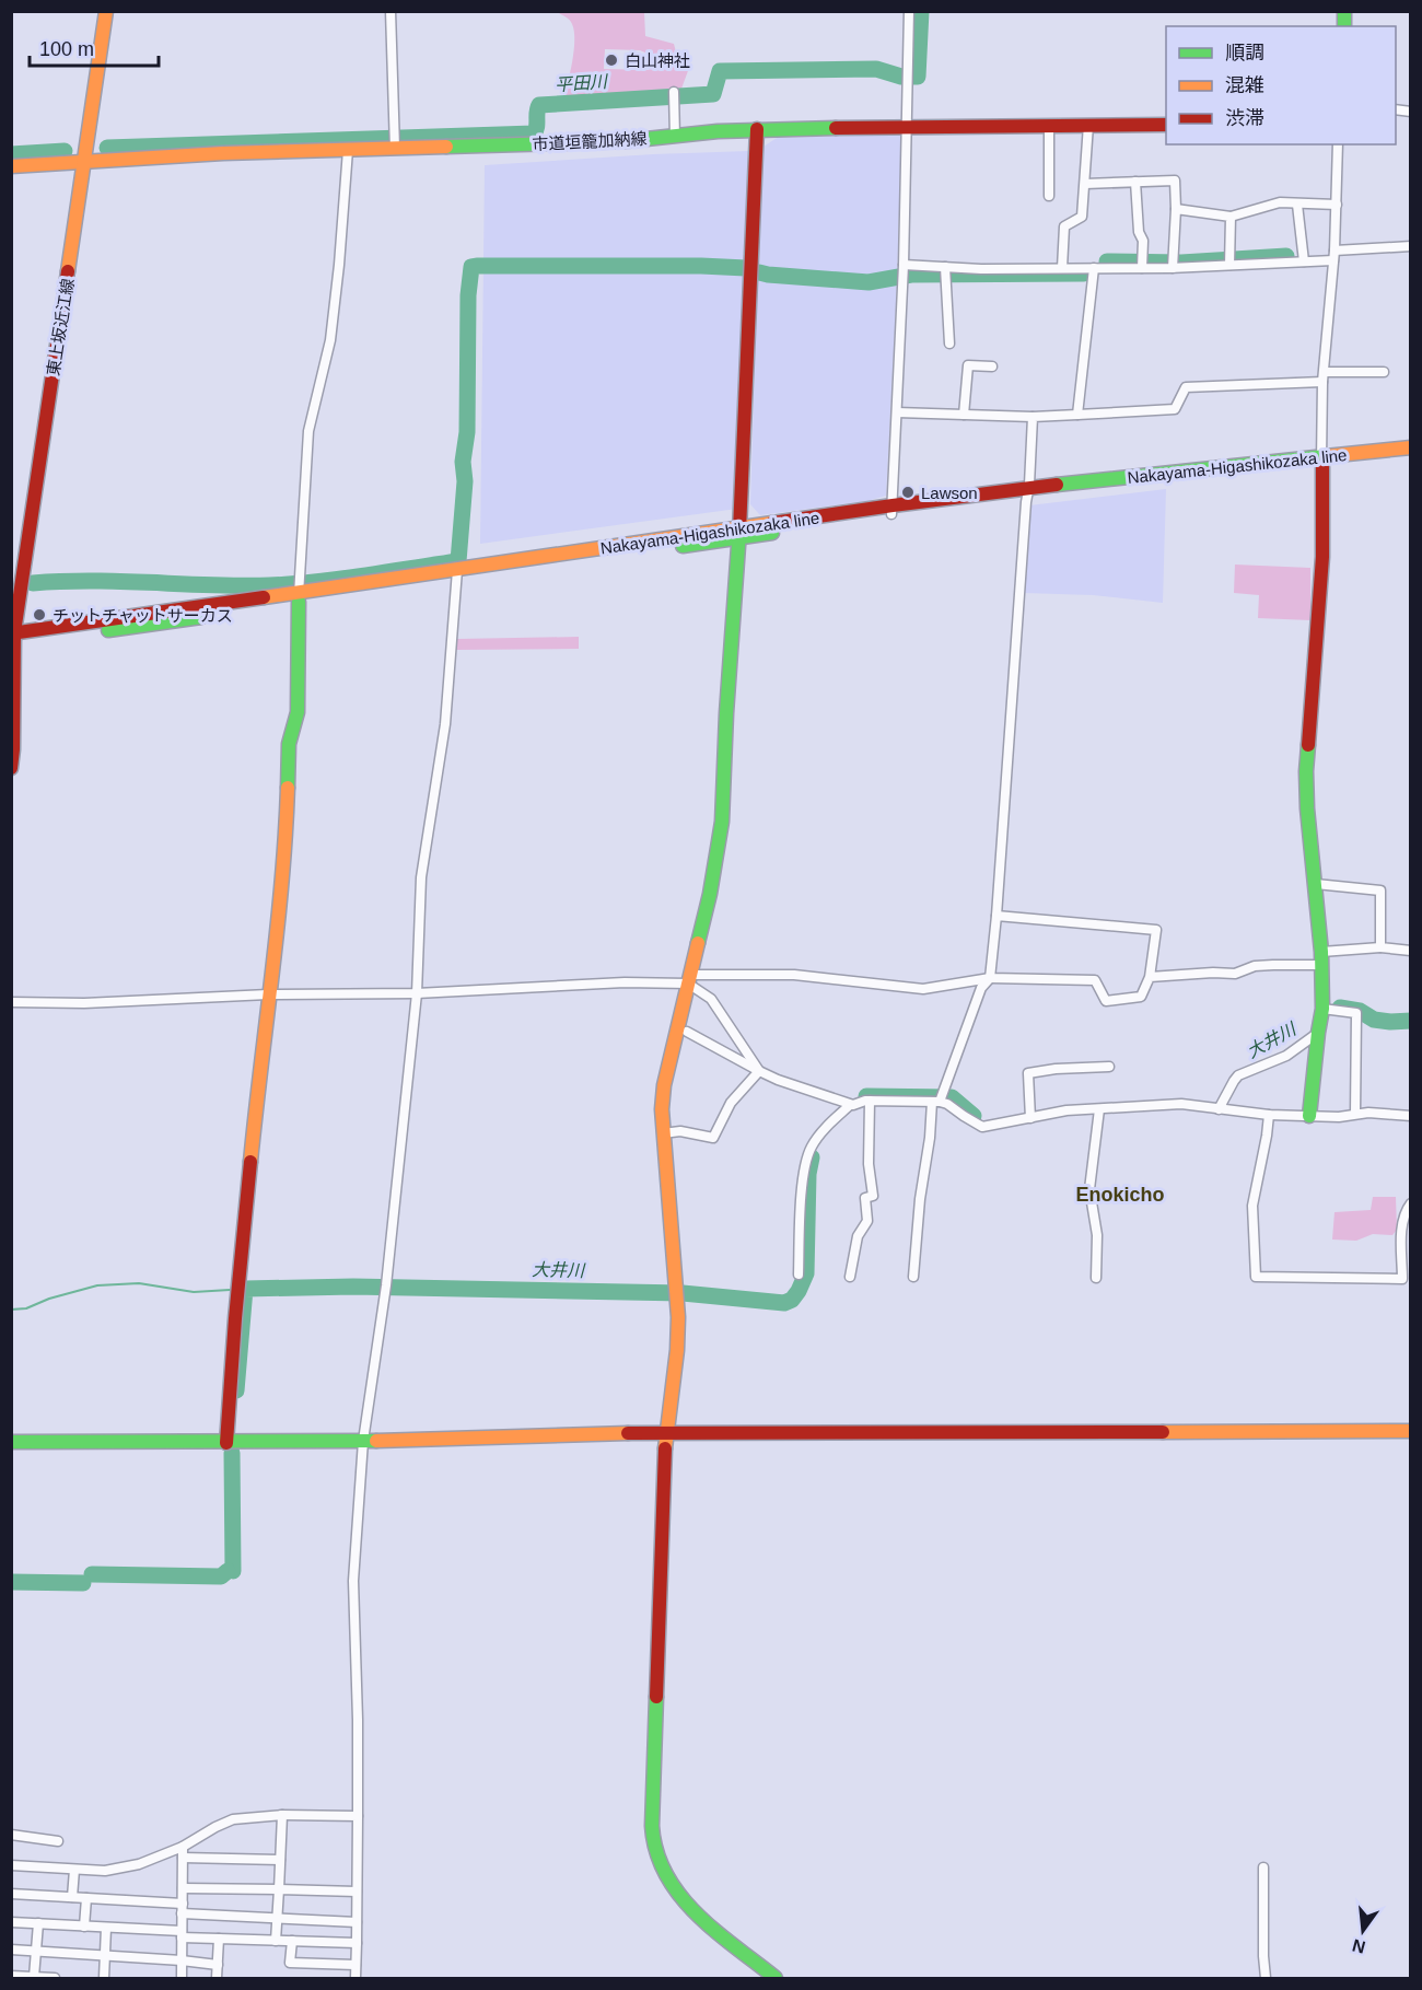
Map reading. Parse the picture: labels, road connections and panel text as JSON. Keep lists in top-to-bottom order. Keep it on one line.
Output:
{"streets":{"street":["市道垣籠加納線","東上坂近江線","Nakayama-Higashikozaka line"]},"crossings":[["市道垣籠加納線","東上坂近江線"],["東上坂近江線","Nakayama-Higashikozaka line"]],"districts":["Enokicho"],"water":["平田川","大井川"],"places":["白山神社","Lawson","チットチャットサーカス"],"legend":["順調","混雑","渋滞"],"scale_bar":"100 m","north":"bottom"}
